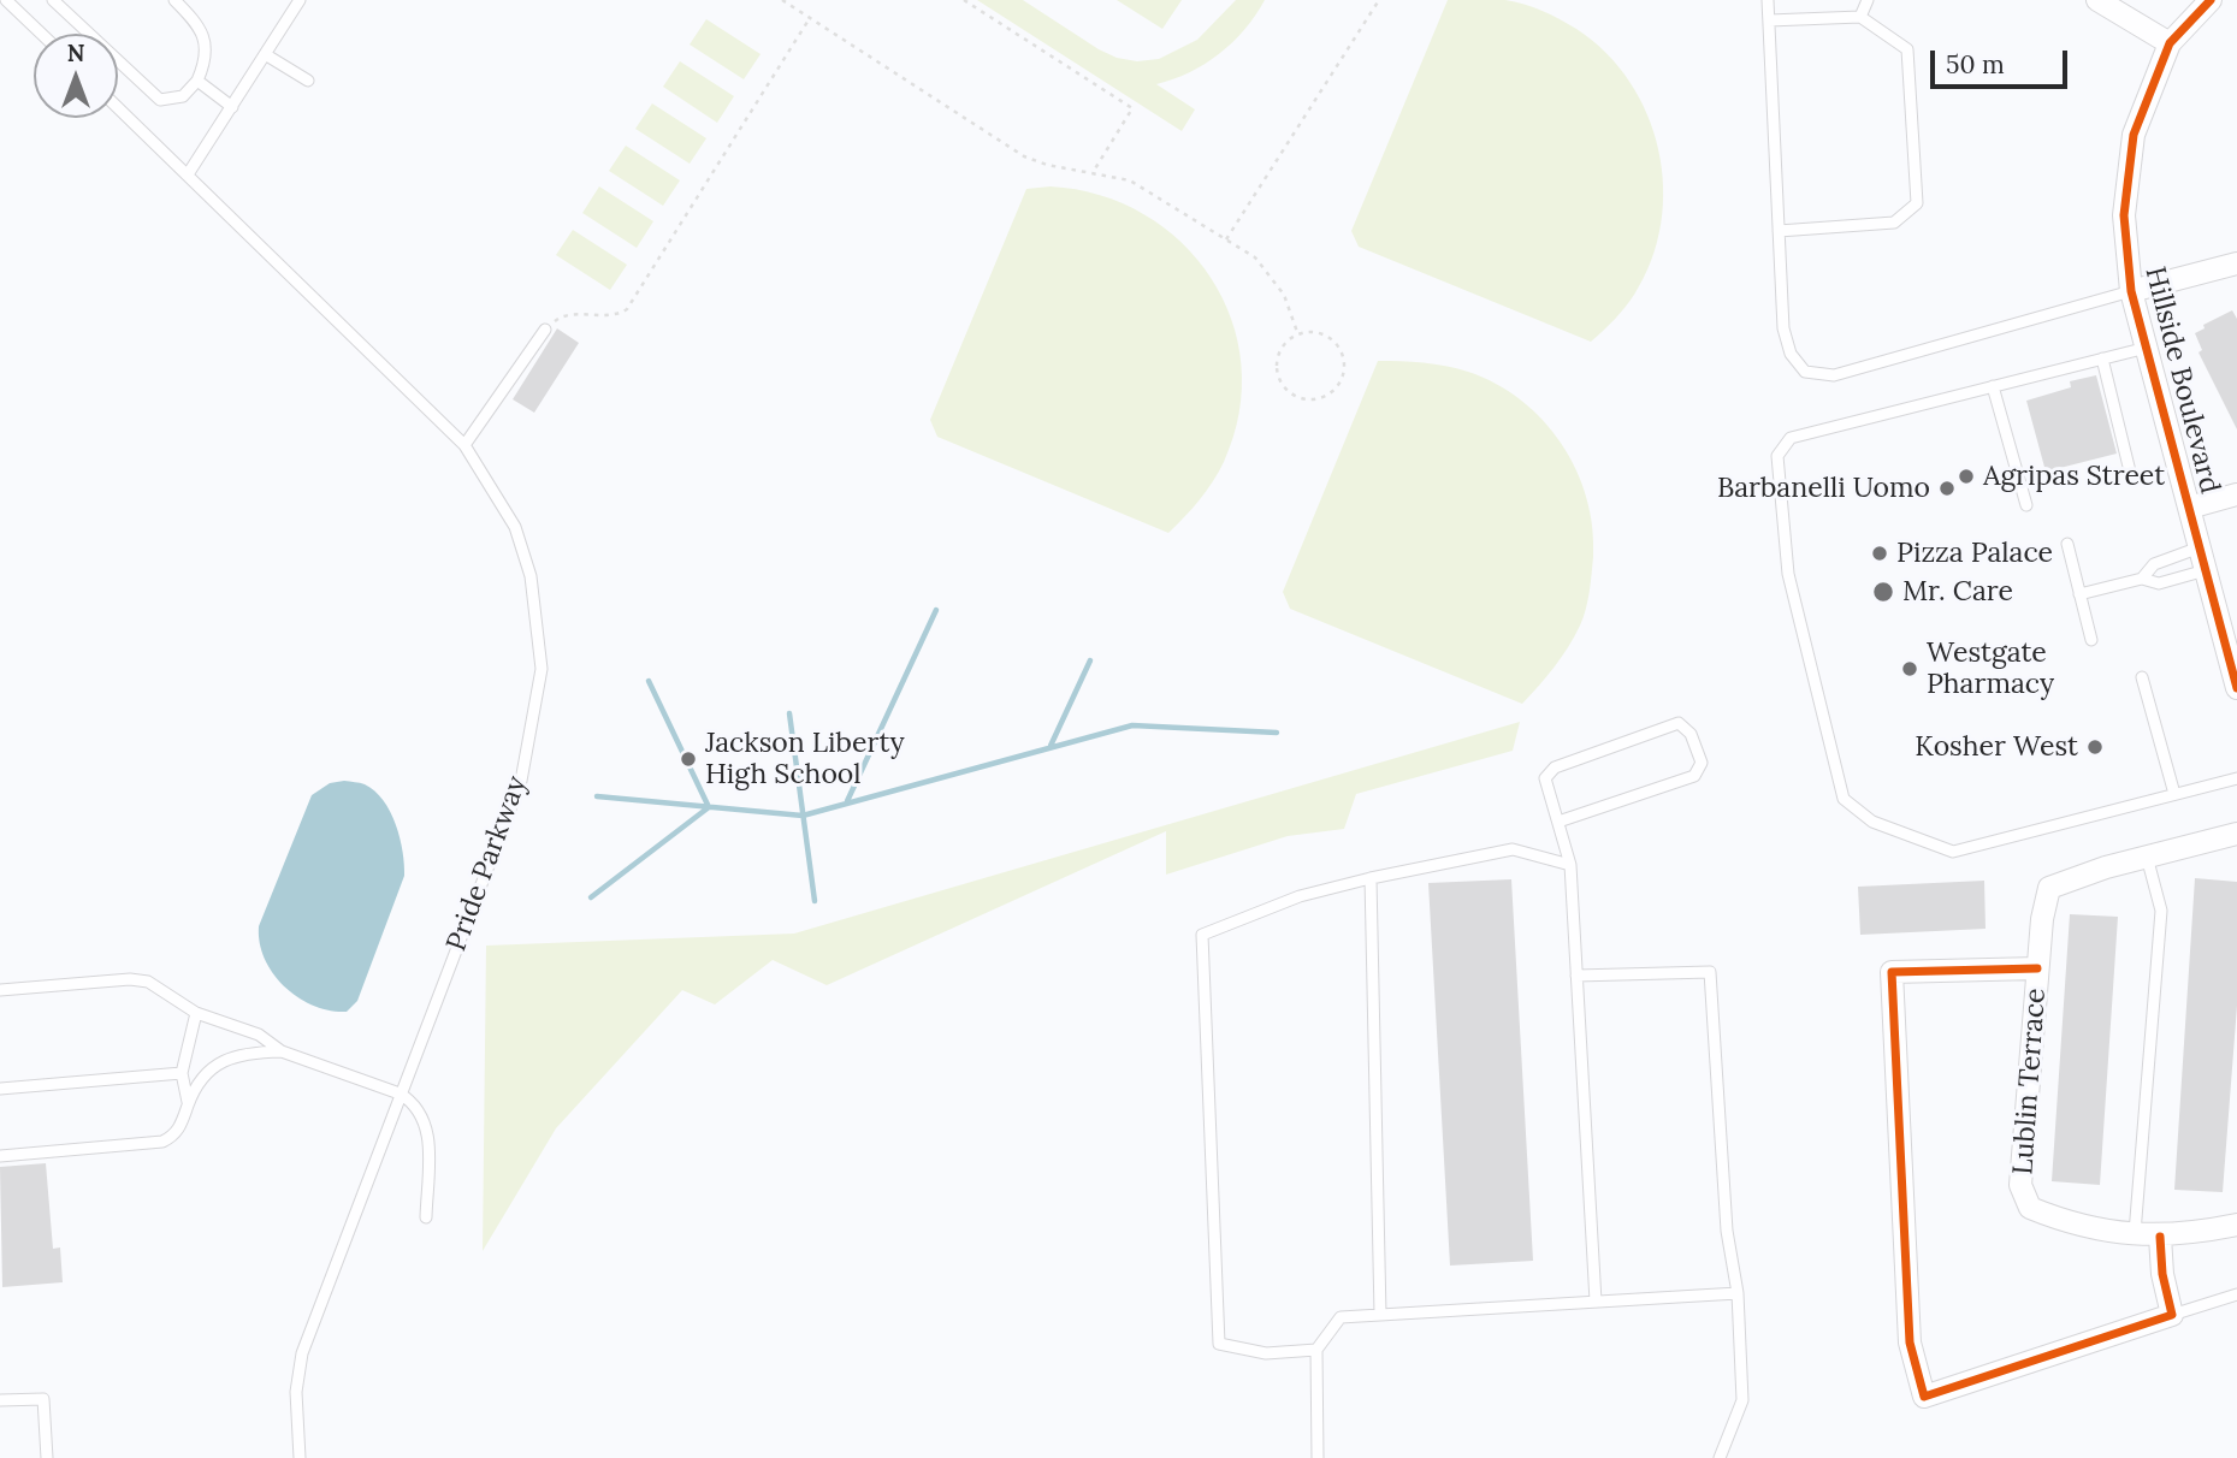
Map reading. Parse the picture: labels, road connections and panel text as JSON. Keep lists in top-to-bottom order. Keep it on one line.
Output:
{"streets":{"street":["Hillside Boulevard","Lublin Terrace"],"lane":["Pride Parkway"]},"places":["Agripas Street","Barbanelli Uomo","Pizza Palace","Mr. Care","Westgate Pharmacy","Kosher West","Jackson Liberty High School"],"scale_bar":"50 m","north":"top"}
